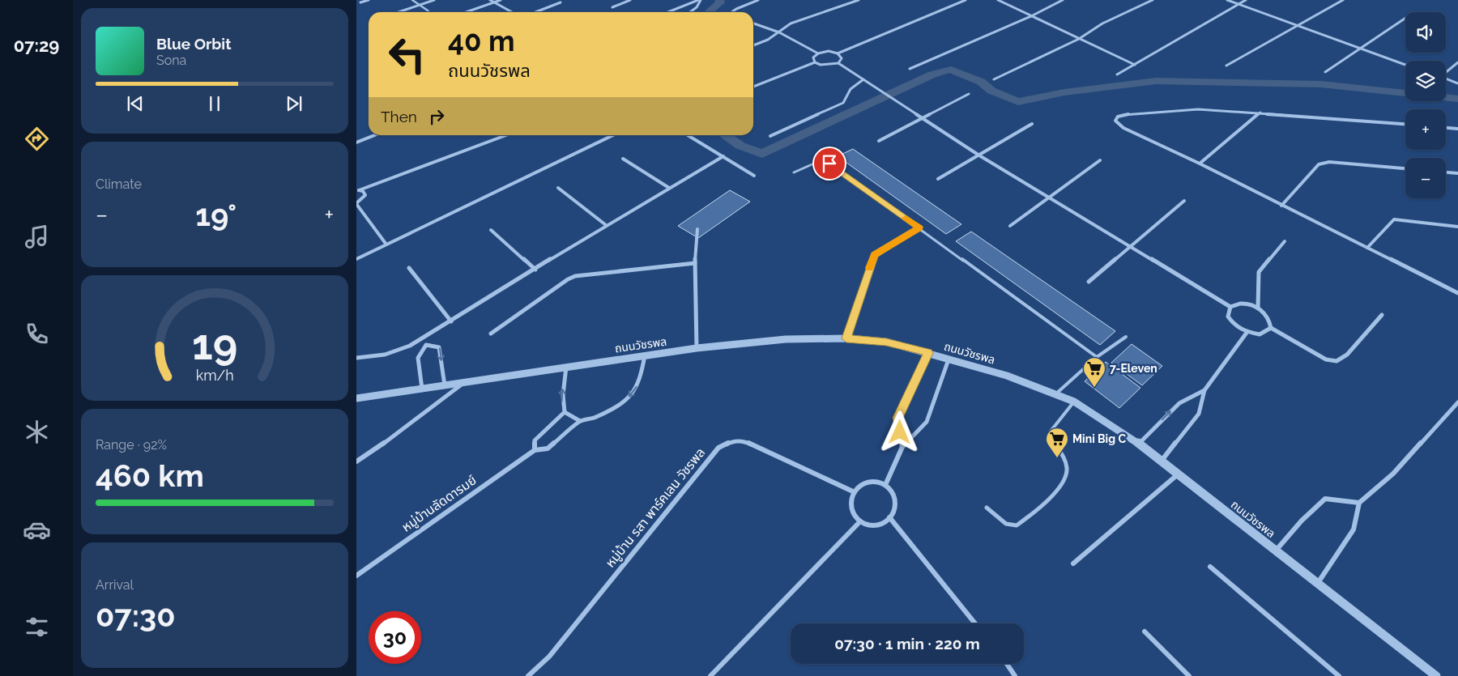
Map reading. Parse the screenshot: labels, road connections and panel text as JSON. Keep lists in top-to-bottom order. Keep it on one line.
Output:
{"streets":{"street":["ถนนวัชรพล","หมู่บ้านลัดดารมย์","หมู่บ้าน รสา พาร์คเลน วัชรพล"]},"crossings":[["ถนนวัชรพล","หมู่บ้านลัดดารมย์"]],"places":{"supermarket":["7-Eleven","Mini Big C"]},"page":{"tabs":"07:29","map_buttons":["+","−"],"turn":["40 m","ถนนวัชรพล"],"song":["Blue Orbit","Sona"],"then":"Then","tile":["Climate",["Range · 92%","460 km"],["Arrival","07:30"]],"heat":["−","19°","+"],"limit":"30","trip":"07:30 · 1 min · 220 m","gauge":["19","km/h"]}}
